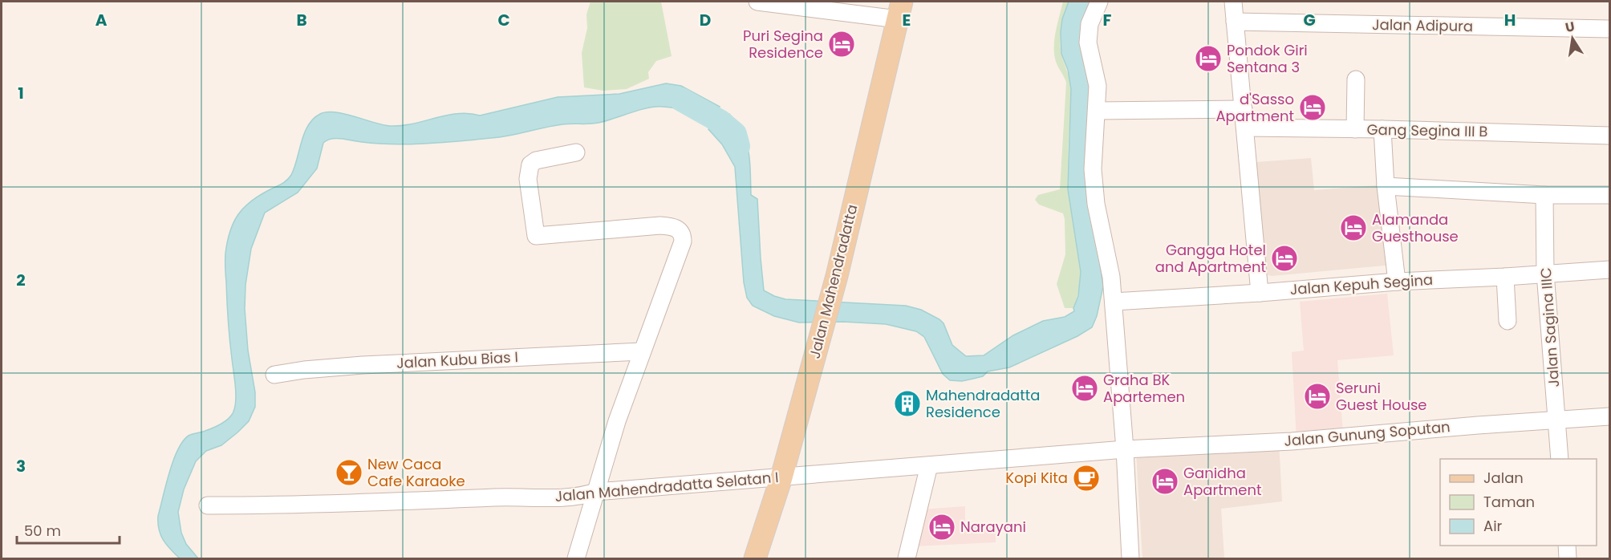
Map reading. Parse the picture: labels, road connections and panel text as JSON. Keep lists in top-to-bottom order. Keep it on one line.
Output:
{"streets":{"main road":["Jalan Mahendradatta"],"street":["Jalan Adipura","Gang Segina III B","Jalan Kepuh Segina","Jalan Sagina IIIC","Jalan Kubu Bias I","Jalan Gunung Soputan","Jalan Mahendradatta Selatan I"]},"crossings":[["Jalan Mahendradatta","Jalan Mahendradatta Selatan I"],["Jalan Kepuh Segina","Jalan Sagina IIIC"],["Jalan Sagina IIIC","Jalan Gunung Soputan"],["Jalan Gunung Soputan","Jalan Mahendradatta Selatan I"]],"places":{"hotel":["Puri Segina Residence","Pondok Giri Sentana 3","d'Sasso Apartment","Alamanda Guesthouse","Gangga Hotel and Apartment","Graha BK Apartemen","Seruni Guest House","Ganidha Apartment","Narayani"],"building":["Mahendradatta Residence"],"bar":["New Caca Cafe Karaoke"],"cafe":["Kopi Kita"]},"legend":["Jalan","Taman","Air"],"scale_bar":"50 m","north":"top","grid":{"columns":["A","B","C","D","E","F","G","H"],"rows":["1","2","3"]}}
